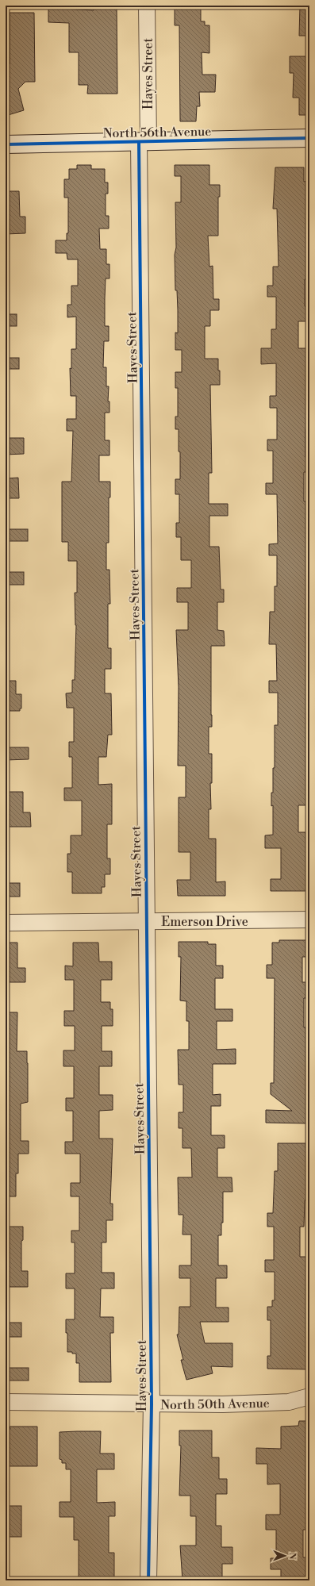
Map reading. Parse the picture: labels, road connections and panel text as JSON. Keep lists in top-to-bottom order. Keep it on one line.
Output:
{"streets":{"street":["Hayes Street","North 56th Avenue","Emerson Drive","North 50th Avenue"]},"crossings":[["Hayes Street","North 56th Avenue"],["Hayes Street","Emerson Drive"],["Hayes Street","North 50th Avenue"]],"north":"right"}
